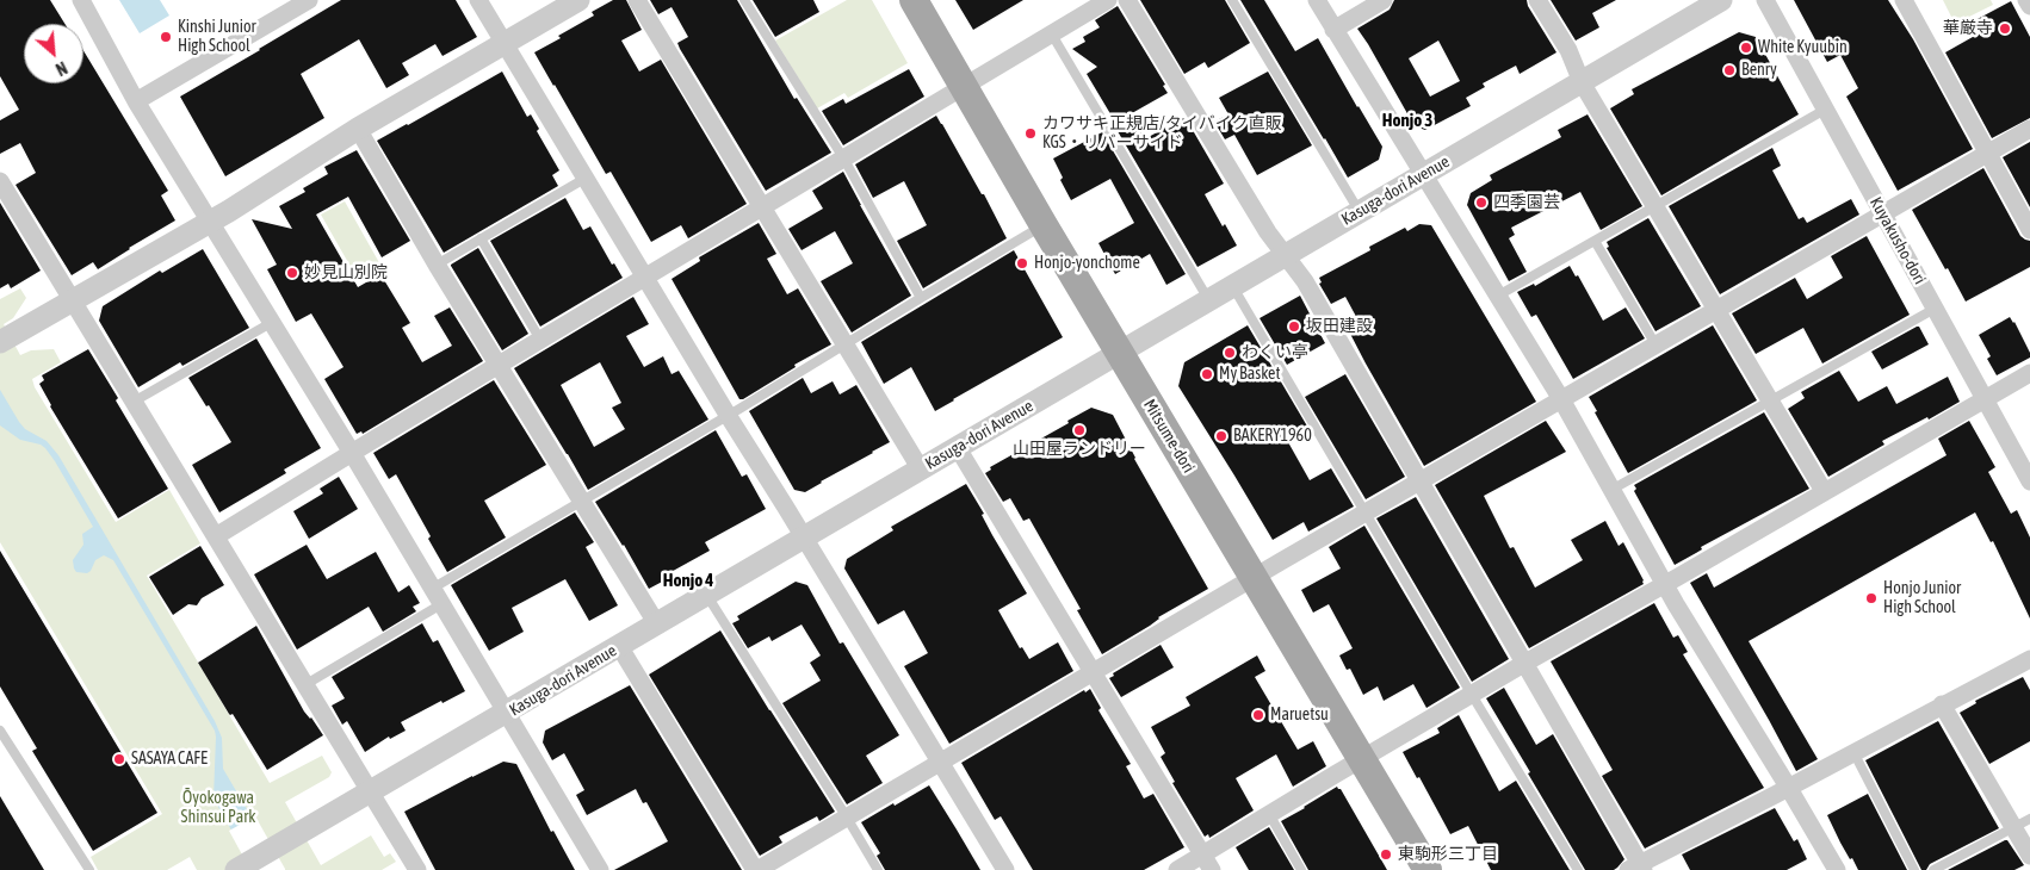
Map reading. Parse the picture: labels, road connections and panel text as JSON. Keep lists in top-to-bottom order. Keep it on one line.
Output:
{"streets":{"main road":["Mitsume-dori"],"street":["Kasuga-dori Avenue","Kuyakusho-dori"]},"crossings":[["Kasuga-dori Avenue","Mitsume-dori"]],"districts":["Honjo 3","Honjo 4"],"parks":["Ōyokogawa Shinsui Park"],"places":["華厳寺","Kinshi Junior High School","White Kyuubin","Benry","カワサキ正規店/タイバイク直販 KGS・リバーサイド","四季園芸","Honjo-yonchome","妙見山別院","坂田建設","わくい亭","My Basket","山田屋ランドリー","BAKERY1960","Honjo Junior High School","Maruetsu","SASAYA CAFE","東駒形三丁目"],"north":"bottom right"}
